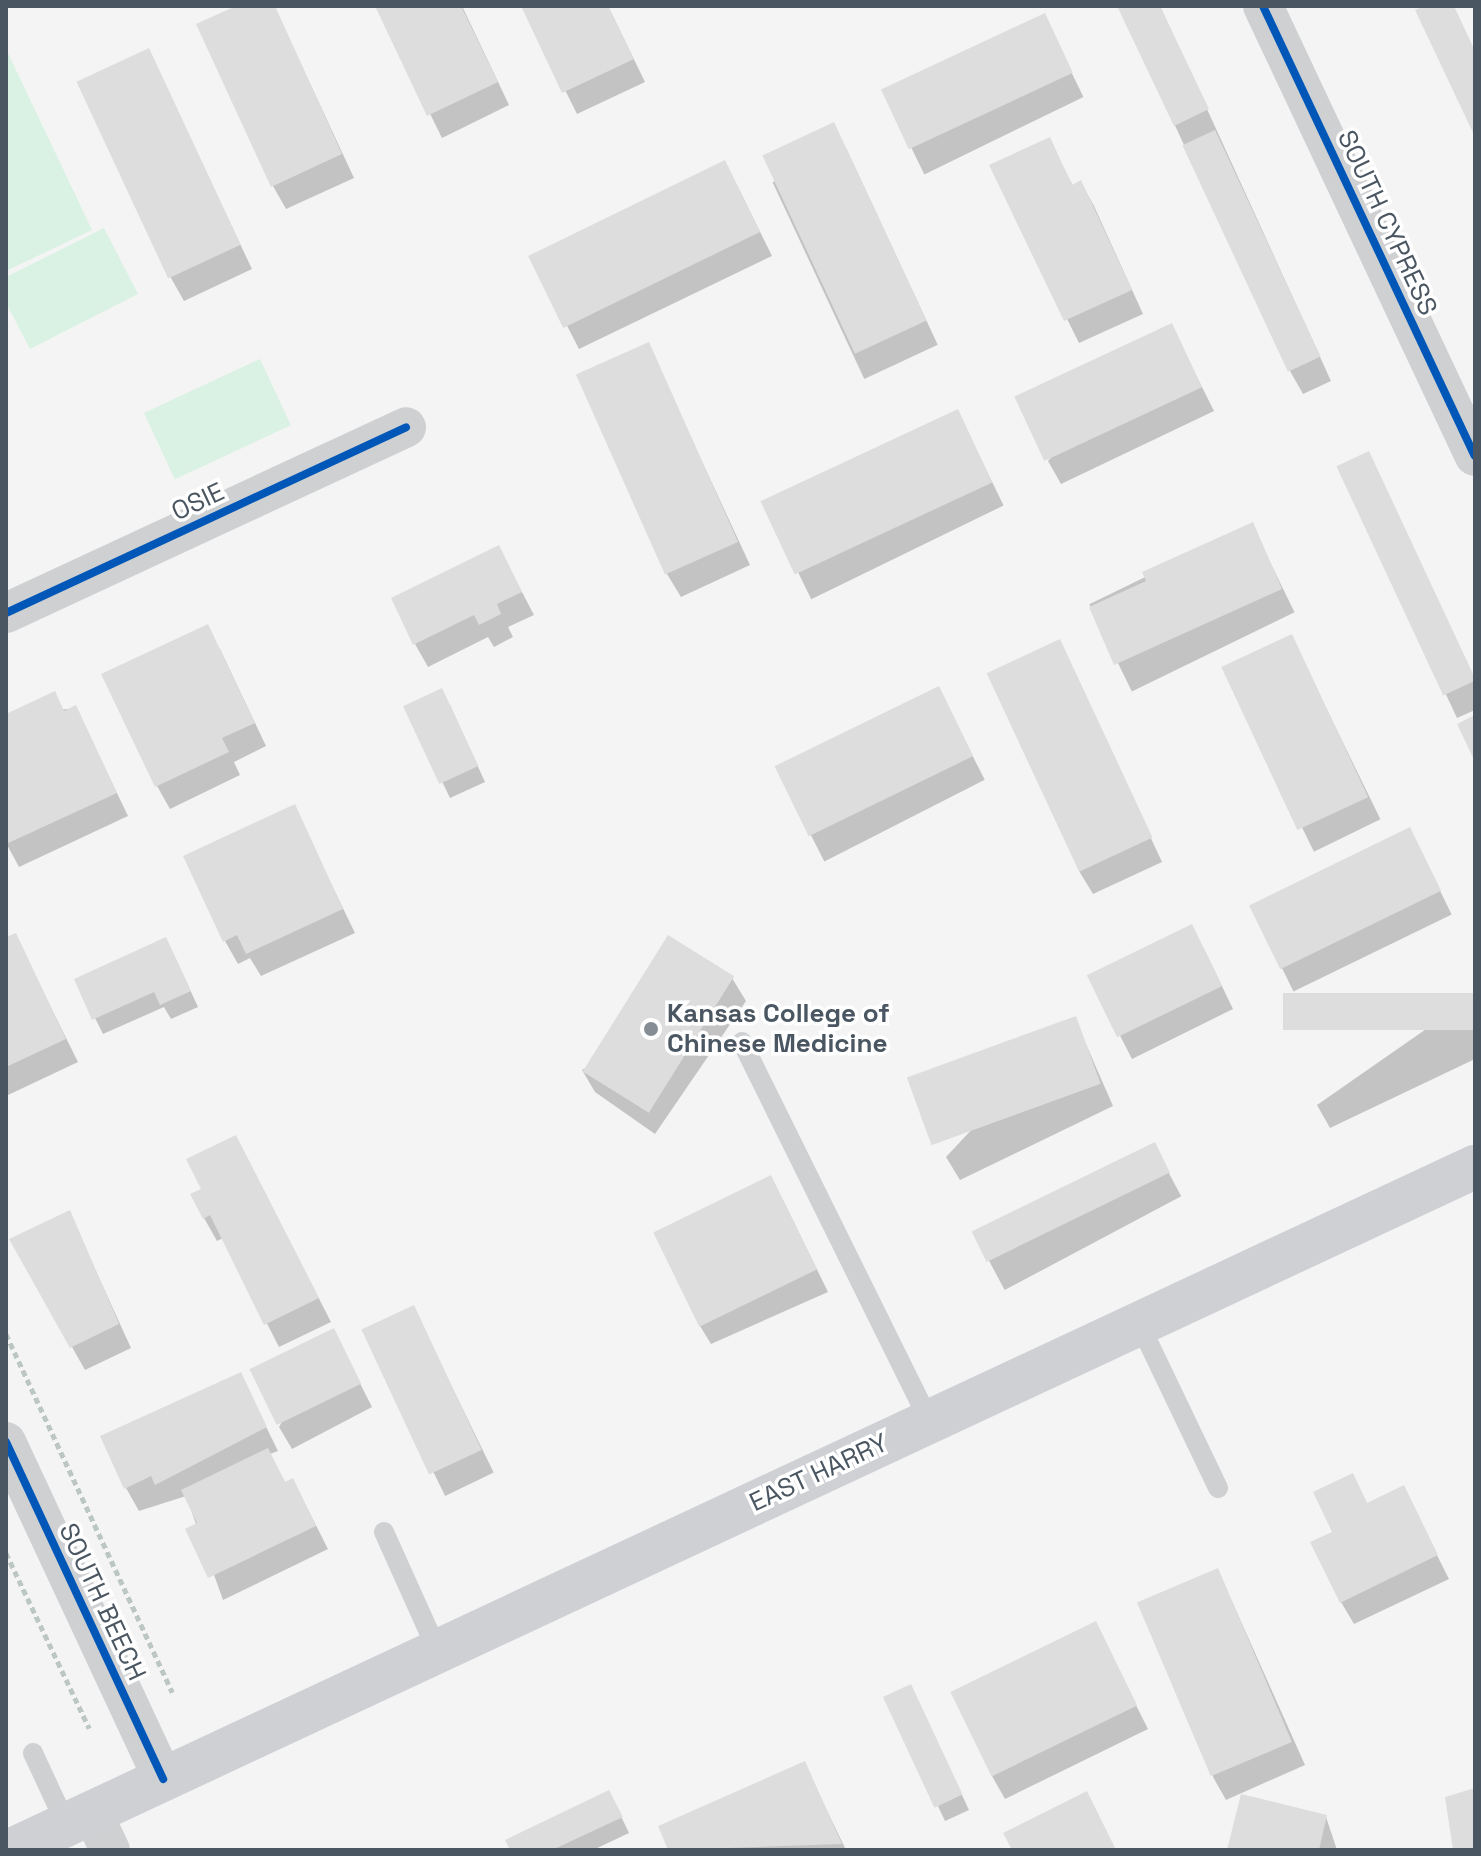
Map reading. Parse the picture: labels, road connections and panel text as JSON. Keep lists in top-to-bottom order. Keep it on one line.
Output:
{"streets":{"main road":["EAST HARRY"],"street":["SOUTH CYPRESS","OSIE","SOUTH BEECH"]},"crossings":[["EAST HARRY","SOUTH BEECH"]],"places":["Kansas College of Chinese Medicine"]}
